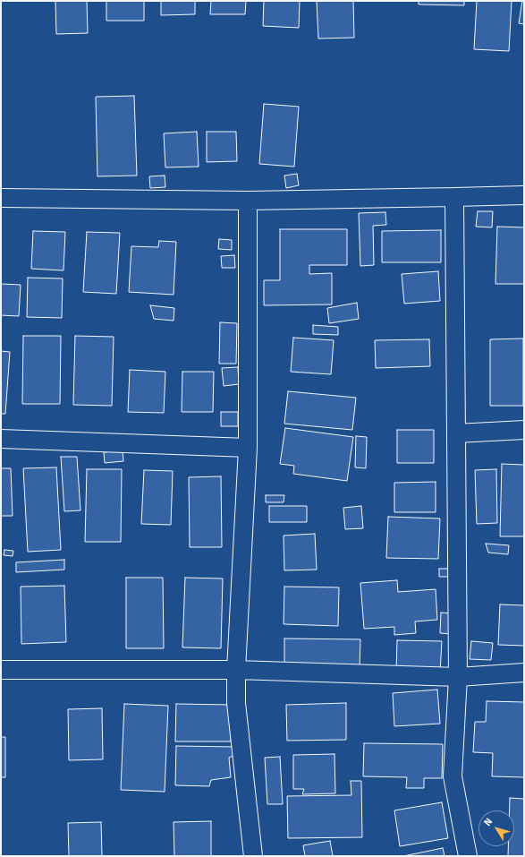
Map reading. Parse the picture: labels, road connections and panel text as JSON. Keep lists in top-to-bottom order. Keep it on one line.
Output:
{"north":"top left"}
